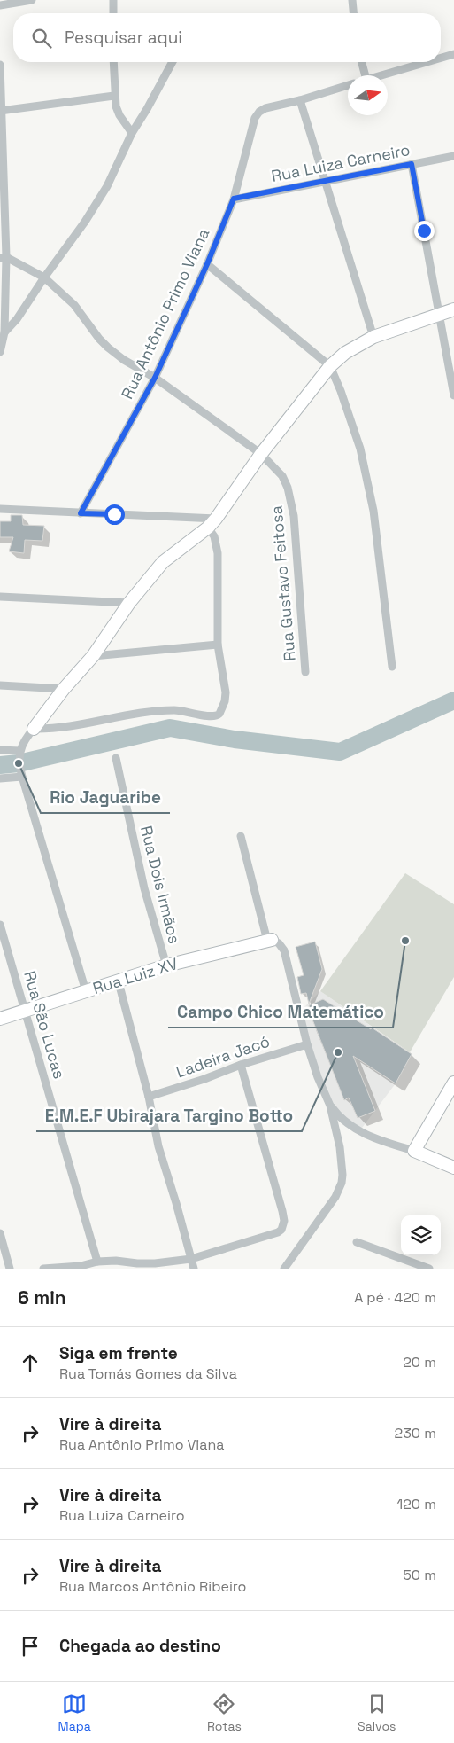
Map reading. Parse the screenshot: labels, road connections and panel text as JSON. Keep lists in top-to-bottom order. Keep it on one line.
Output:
{"streets":{"street":["Rua Luiza Carneiro","Rua Antônio Primo Viana","Rua Gustavo Feitosa","Rua Dois Irmãos","Rua Luiz XV","Rua São Lucas","Ladeira Jacó"]},"crossings":[["Rua Luiza Carneiro","Rua Antônio Primo Viana"],["Rua Antônio Primo Viana","Rua Gustavo Feitosa"],["Rua Dois Irmãos","Rua Luiz XV"],["Rua Luiz XV","Rua São Lucas"]],"places":["Rio Jaguaribe","Campo Chico Matemático","E.M.E.F Ubirajara Targino Botto"],"north":"right","page":{"search":"Pesquisar aqui","heading":["6 min","A pé · 420 m"],"list":[["Siga em frente","Rua Tomás Gomes da Silva","20 m"],["Vire à direita","Rua Antônio Primo Viana","230 m"],["Vire à direita","Rua Luiza Carneiro","120 m"],["Vire à direita","Rua Marcos Antônio Ribeiro","50 m"],"Chegada ao destino"],"nav":["Mapa","Rotas","Salvos"]}}
